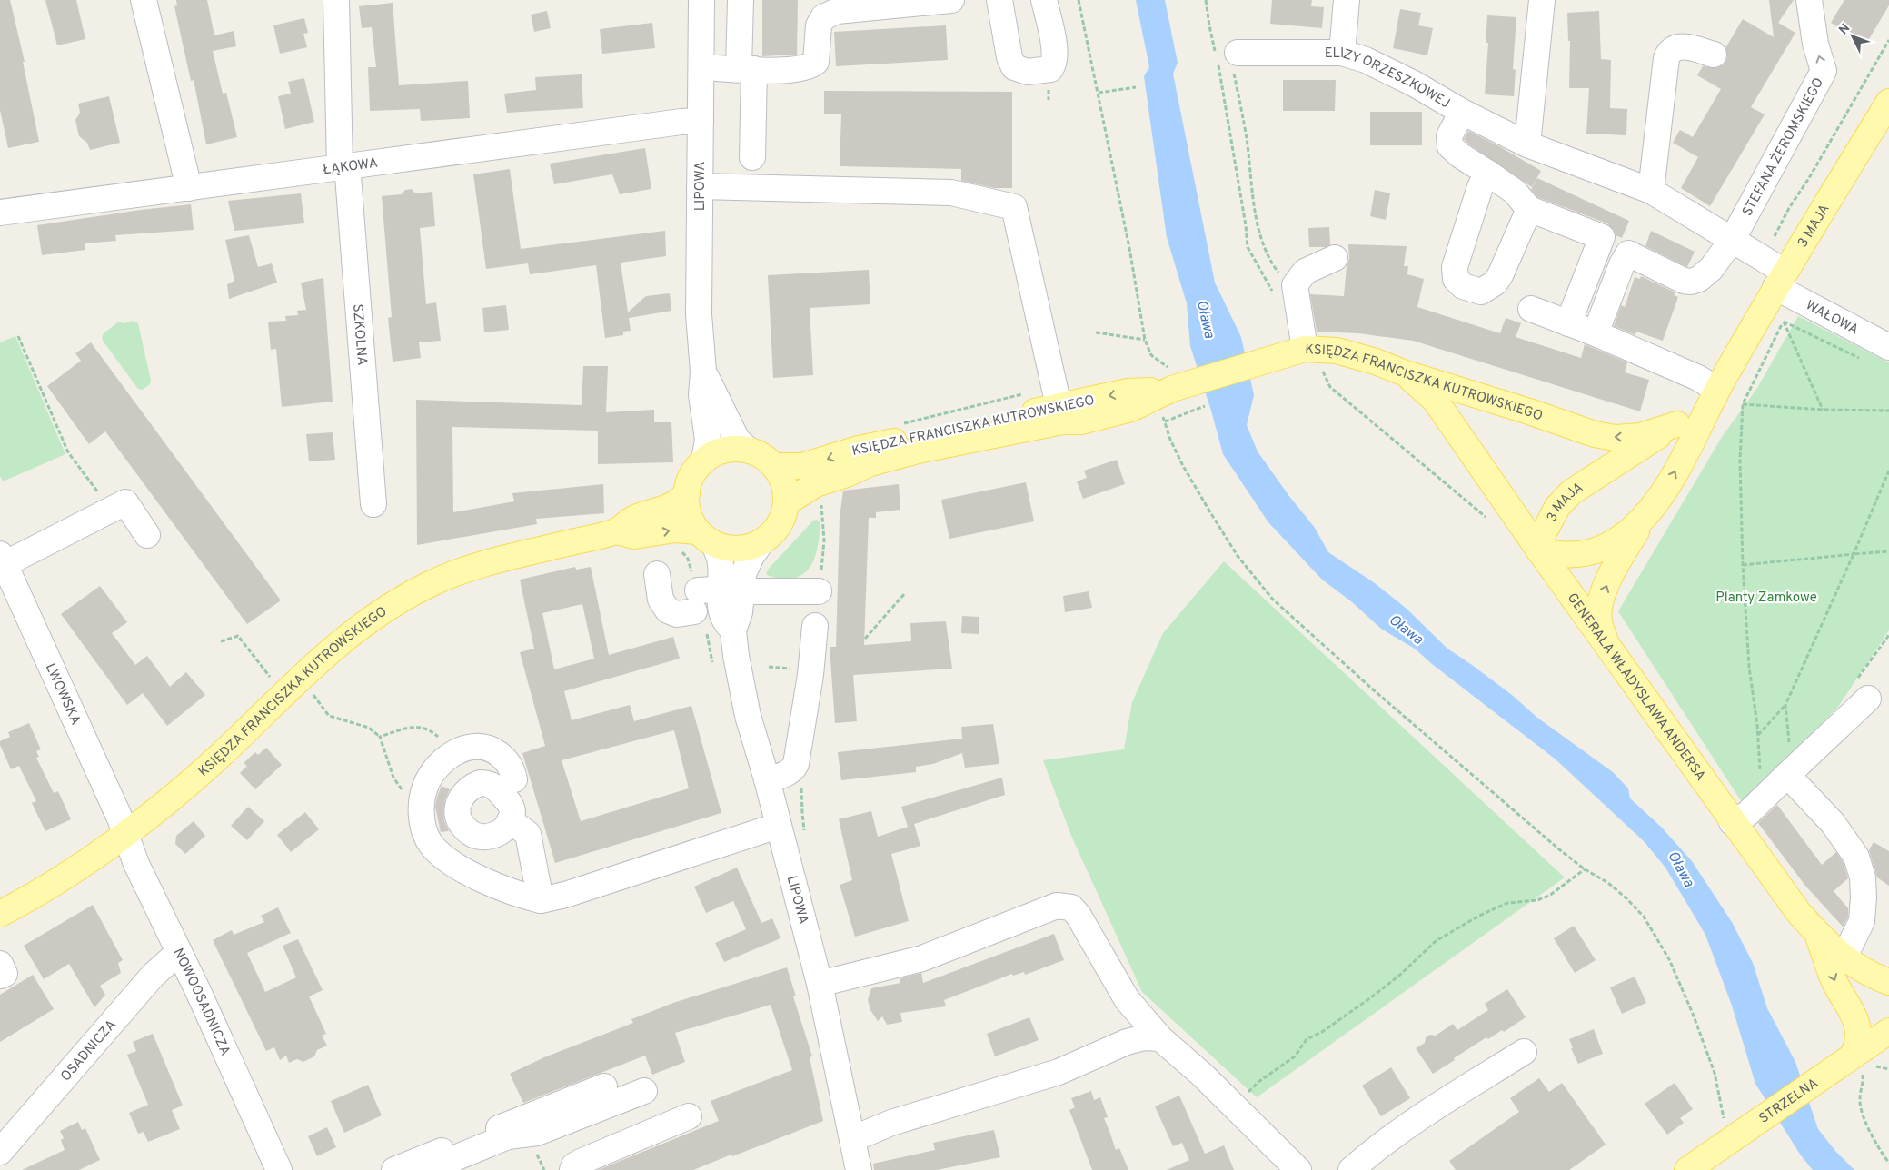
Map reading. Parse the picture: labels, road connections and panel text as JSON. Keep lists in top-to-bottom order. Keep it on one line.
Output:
{"streets":{"main road":["3 MAJA","KSIĘDZA FRANCISZKA KUTROWSKIEGO","GENERAŁA WŁADYSŁAWA ANDERSA","STRZELNA"],"street":["ELIZY ORZESZKOWEJ","STEFANA ŻEROMSKIEGO","ŁĄKOWA","LIPOWA","WAŁOWA","SZKOLNA","LWOWSKA","NOWOOSADNICZA","OSADNICZA"]},"crossings":[["ELIZY ORZESZKOWEJ","WAŁOWA"],["STEFANA ŻEROMSKIEGO","WAŁOWA"],["ŁĄKOWA","LIPOWA"],["ŁĄKOWA","SZKOLNA"],["LIPOWA","KSIĘDZA FRANCISZKA KUTROWSKIEGO"],["3 MAJA","WAŁOWA"],["3 MAJA","KSIĘDZA FRANCISZKA KUTROWSKIEGO"],["3 MAJA","GENERAŁA WŁADYSŁAWA ANDERSA"],["KSIĘDZA FRANCISZKA KUTROWSKIEGO","GENERAŁA WŁADYSŁAWA ANDERSA"],["KSIĘDZA FRANCISZKA KUTROWSKIEGO","LWOWSKA"],["KSIĘDZA FRANCISZKA KUTROWSKIEGO","NOWOOSADNICZA"],["LWOWSKA","NOWOOSADNICZA"],["NOWOOSADNICZA","OSADNICZA"]],"one_way":["STEFANA ŻEROMSKIEGO"],"water":["Oława"],"parks":["Planty Zamkowe"],"north":"top left"}
